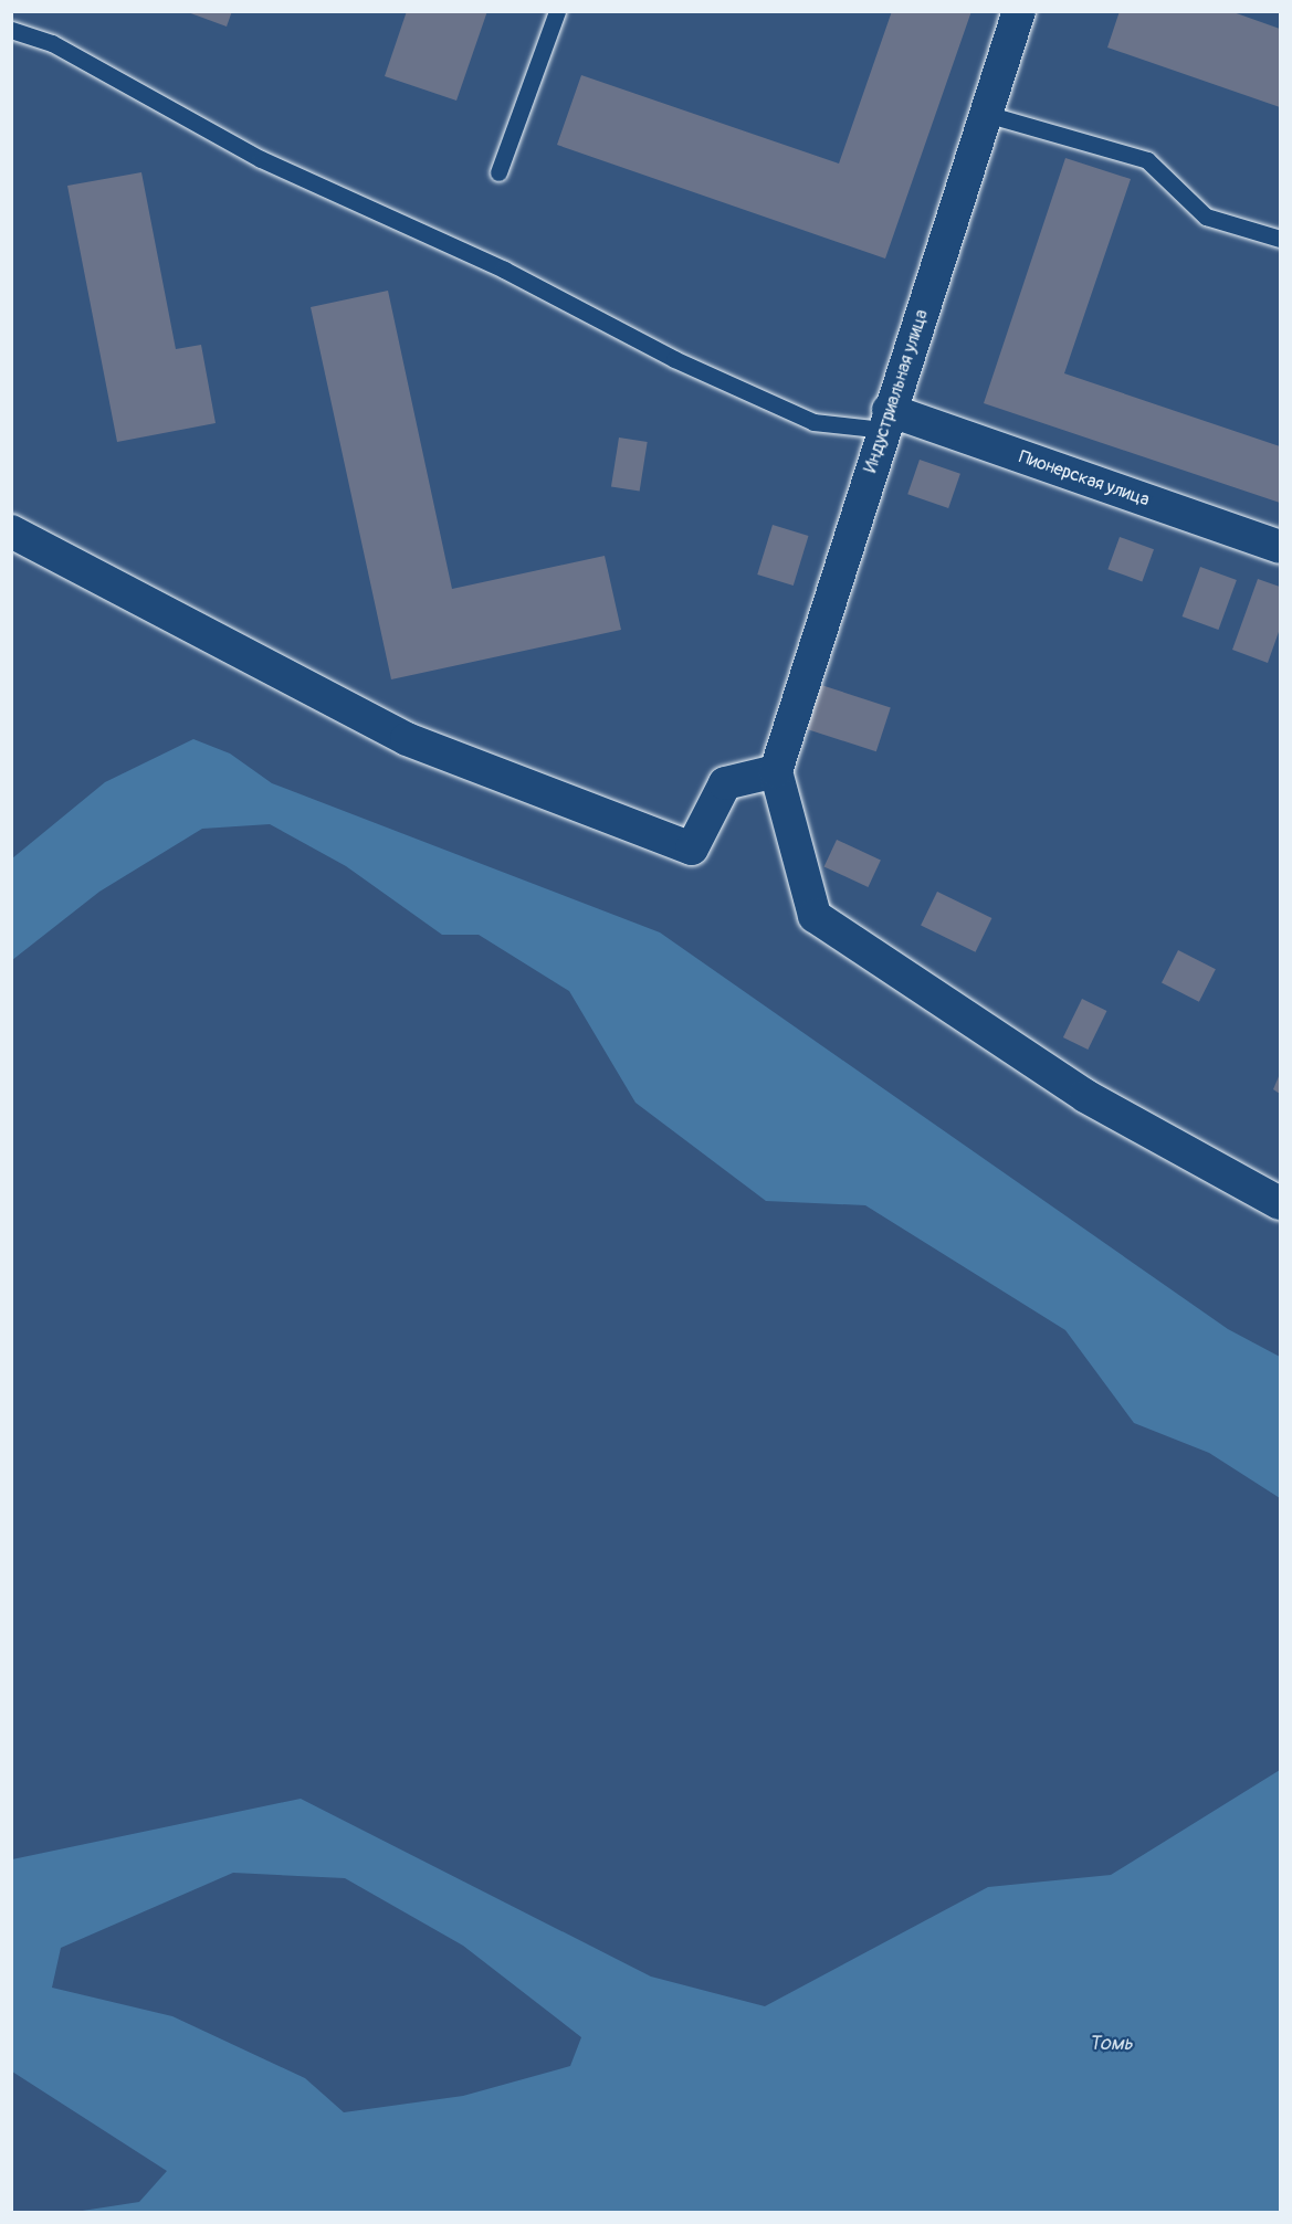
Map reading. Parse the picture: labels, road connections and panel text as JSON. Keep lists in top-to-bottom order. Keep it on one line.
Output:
{"streets":{"street":["Индустриальная улица","Пионерская улица"]},"crossings":[["Индустриальная улица","Пионерская улица"]],"water":["Томь"]}
